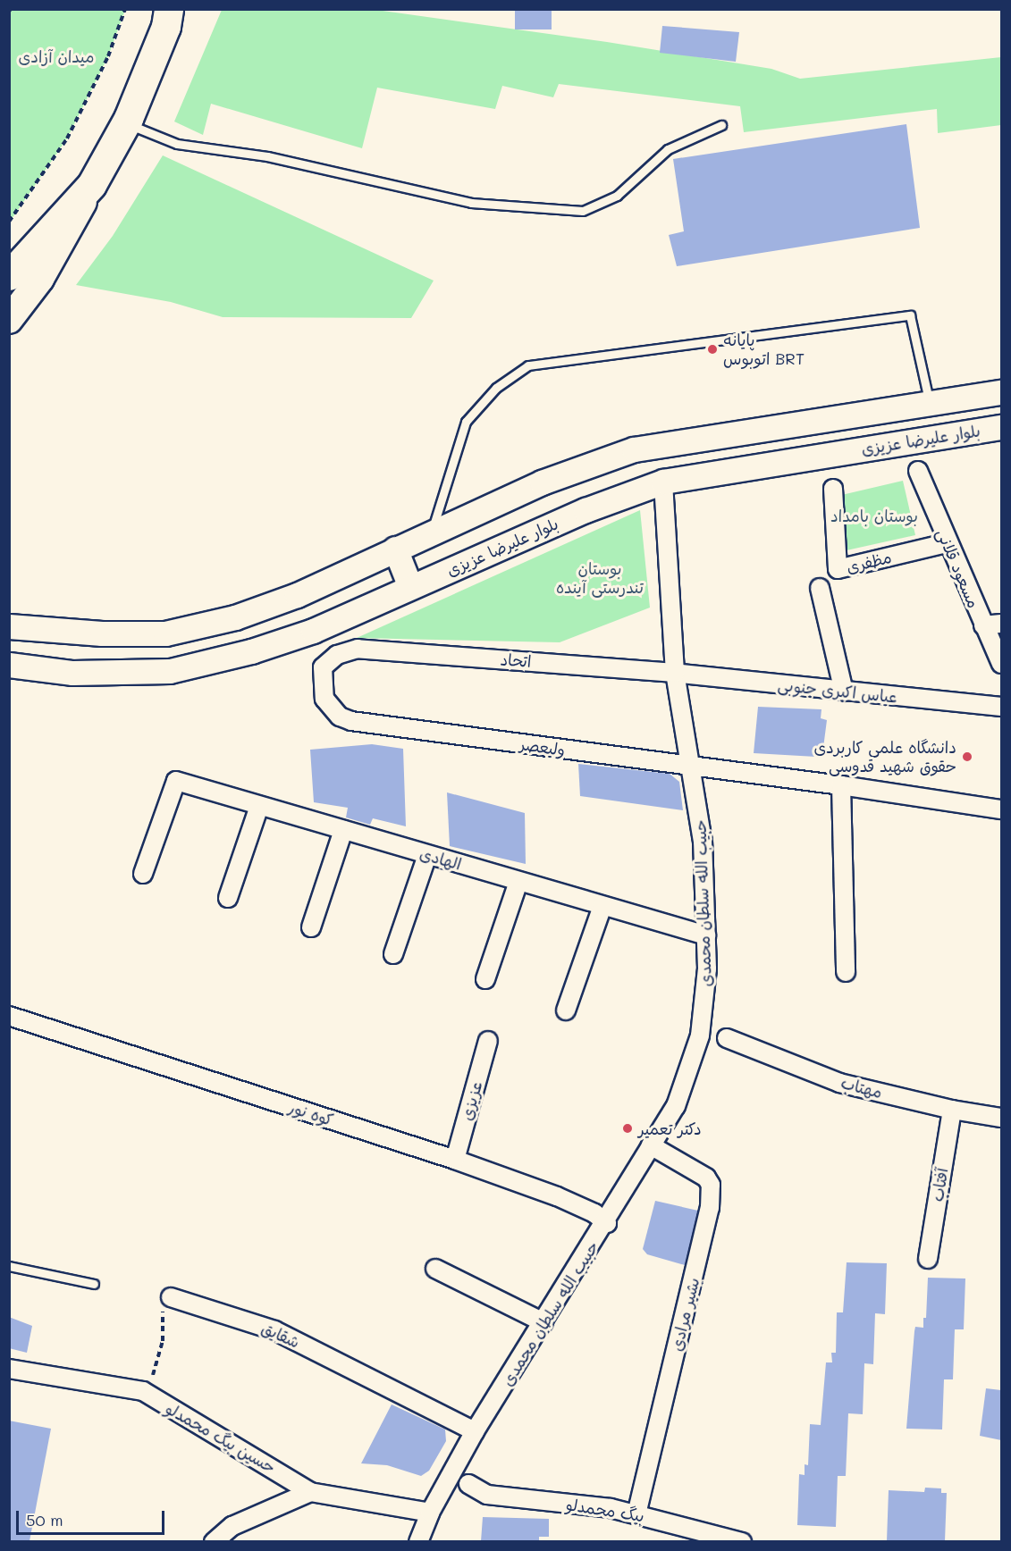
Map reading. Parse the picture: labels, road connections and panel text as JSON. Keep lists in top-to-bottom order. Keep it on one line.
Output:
{"streets":{"main road":["بلوار علیرضا عزیزی"],"street":["مظفری","مسعود قلانی","اتحاد","عباس اکبری جنوبی","ولیعصر","الهادی","حبیب الله سلطان محمدی","مهتاب","عزیزی","کوه نور","آفتاب","بشیر مرادی","شقایق","حسین بیگ محمدلو","بیگ محمدلو"]},"crossings":[["بلوار علیرضا عزیزی","حبیب الله سلطان محمدی"],["مظفری","مسعود قلانی"],["اتحاد","عباس اکبری جنوبی"],["اتحاد","ولیعصر"],["اتحاد","حبیب الله سلطان محمدی"],["عباس اکبری جنوبی","حبیب الله سلطان محمدی"],["ولیعصر","حبیب الله سلطان محمدی"],["الهادی","حبیب الله سلطان محمدی"],["حبیب الله سلطان محمدی","کوه نور"],["حبیب الله سلطان محمدی","بشیر مرادی"],["حبیب الله سلطان محمدی","شقایق"],["حبیب الله سلطان محمدی","حسین بیگ محمدلو"],["مهتاب","آفتاب"],["عزیزی","کوه نور"],["بشیر مرادی","بیگ محمدلو"]],"parks":["میدان آزادی","بوستان بامداد","بوستان تندرستی آینده"],"places":["پایانه اتوبوس BRT","دانشگاه علمی کاربردی حقوق شهید قدوسی","دکتر تعمیر"],"scale_bar":"50 m"}
